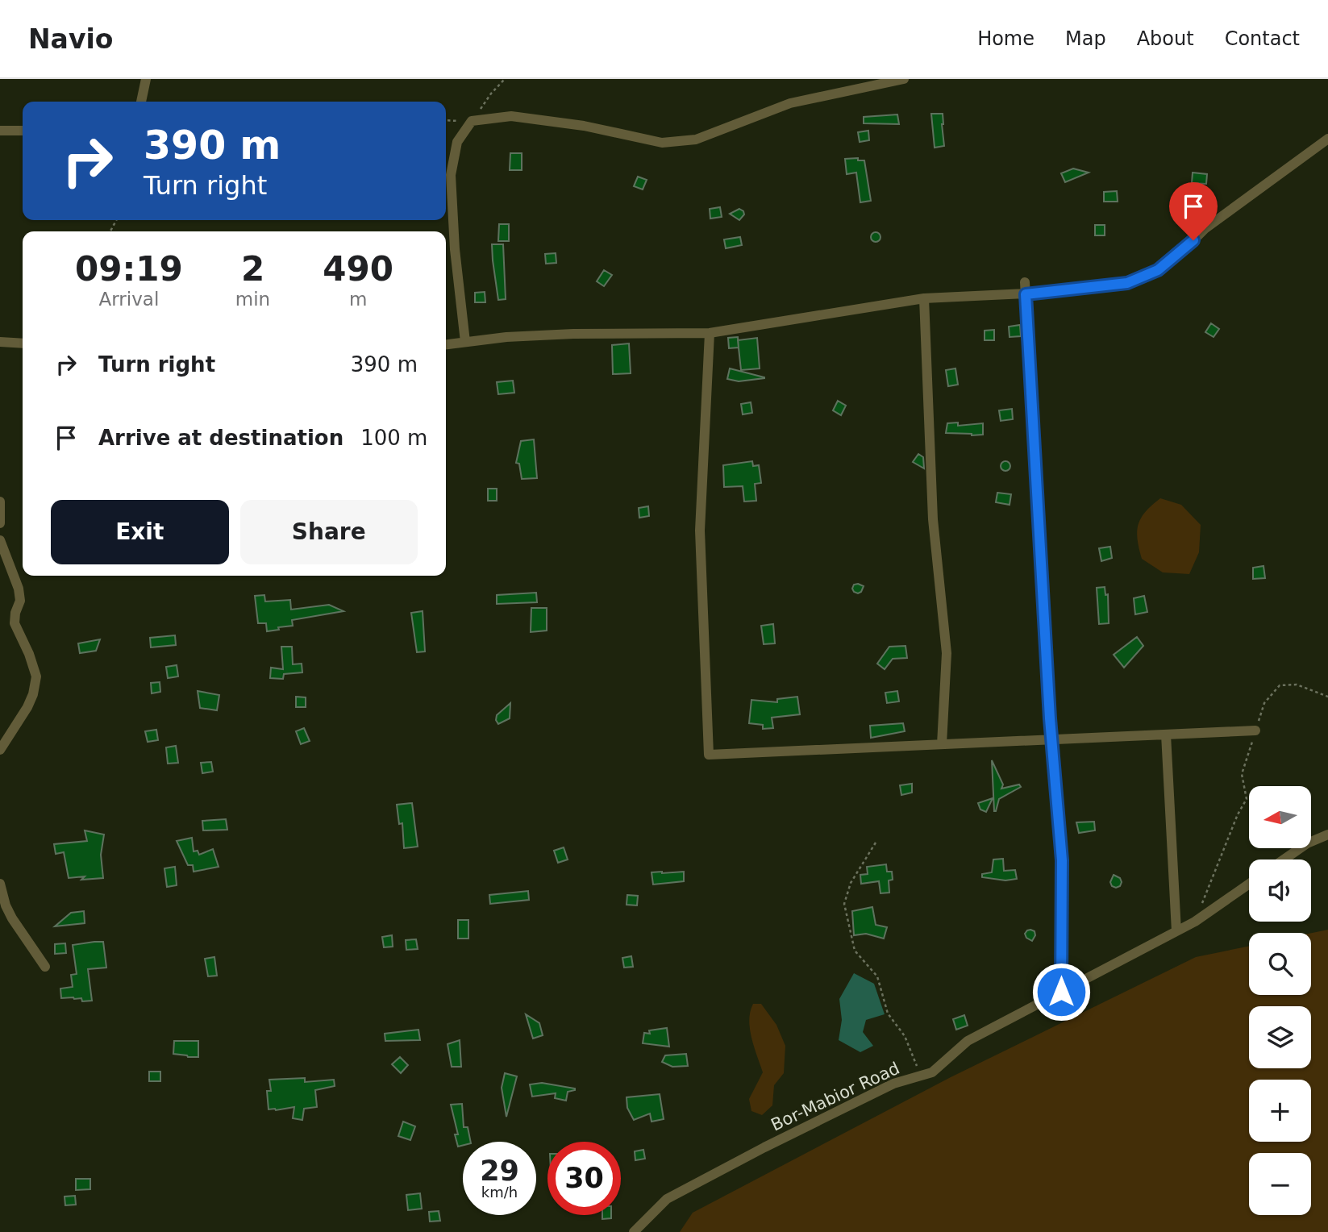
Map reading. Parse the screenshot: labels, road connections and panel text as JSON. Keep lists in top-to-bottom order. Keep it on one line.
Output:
{"streets":{"street":["Bor-Mabior Road"]},"north":"left","page":{"header":"Navio","nav":["Home","Map","About","Contact"],"turn":["390 m","Turn right"],"eta":["09:19","Arrival","2","min","490","m"],"list":[{"name":"Turn right","value":"390 m"},{"name":"Arrive at destination","value":"100 m"}],"buttons":["Exit","Share"],"map_buttons":["+","−"],"speed":"29 km/h","limit":"30"}}
